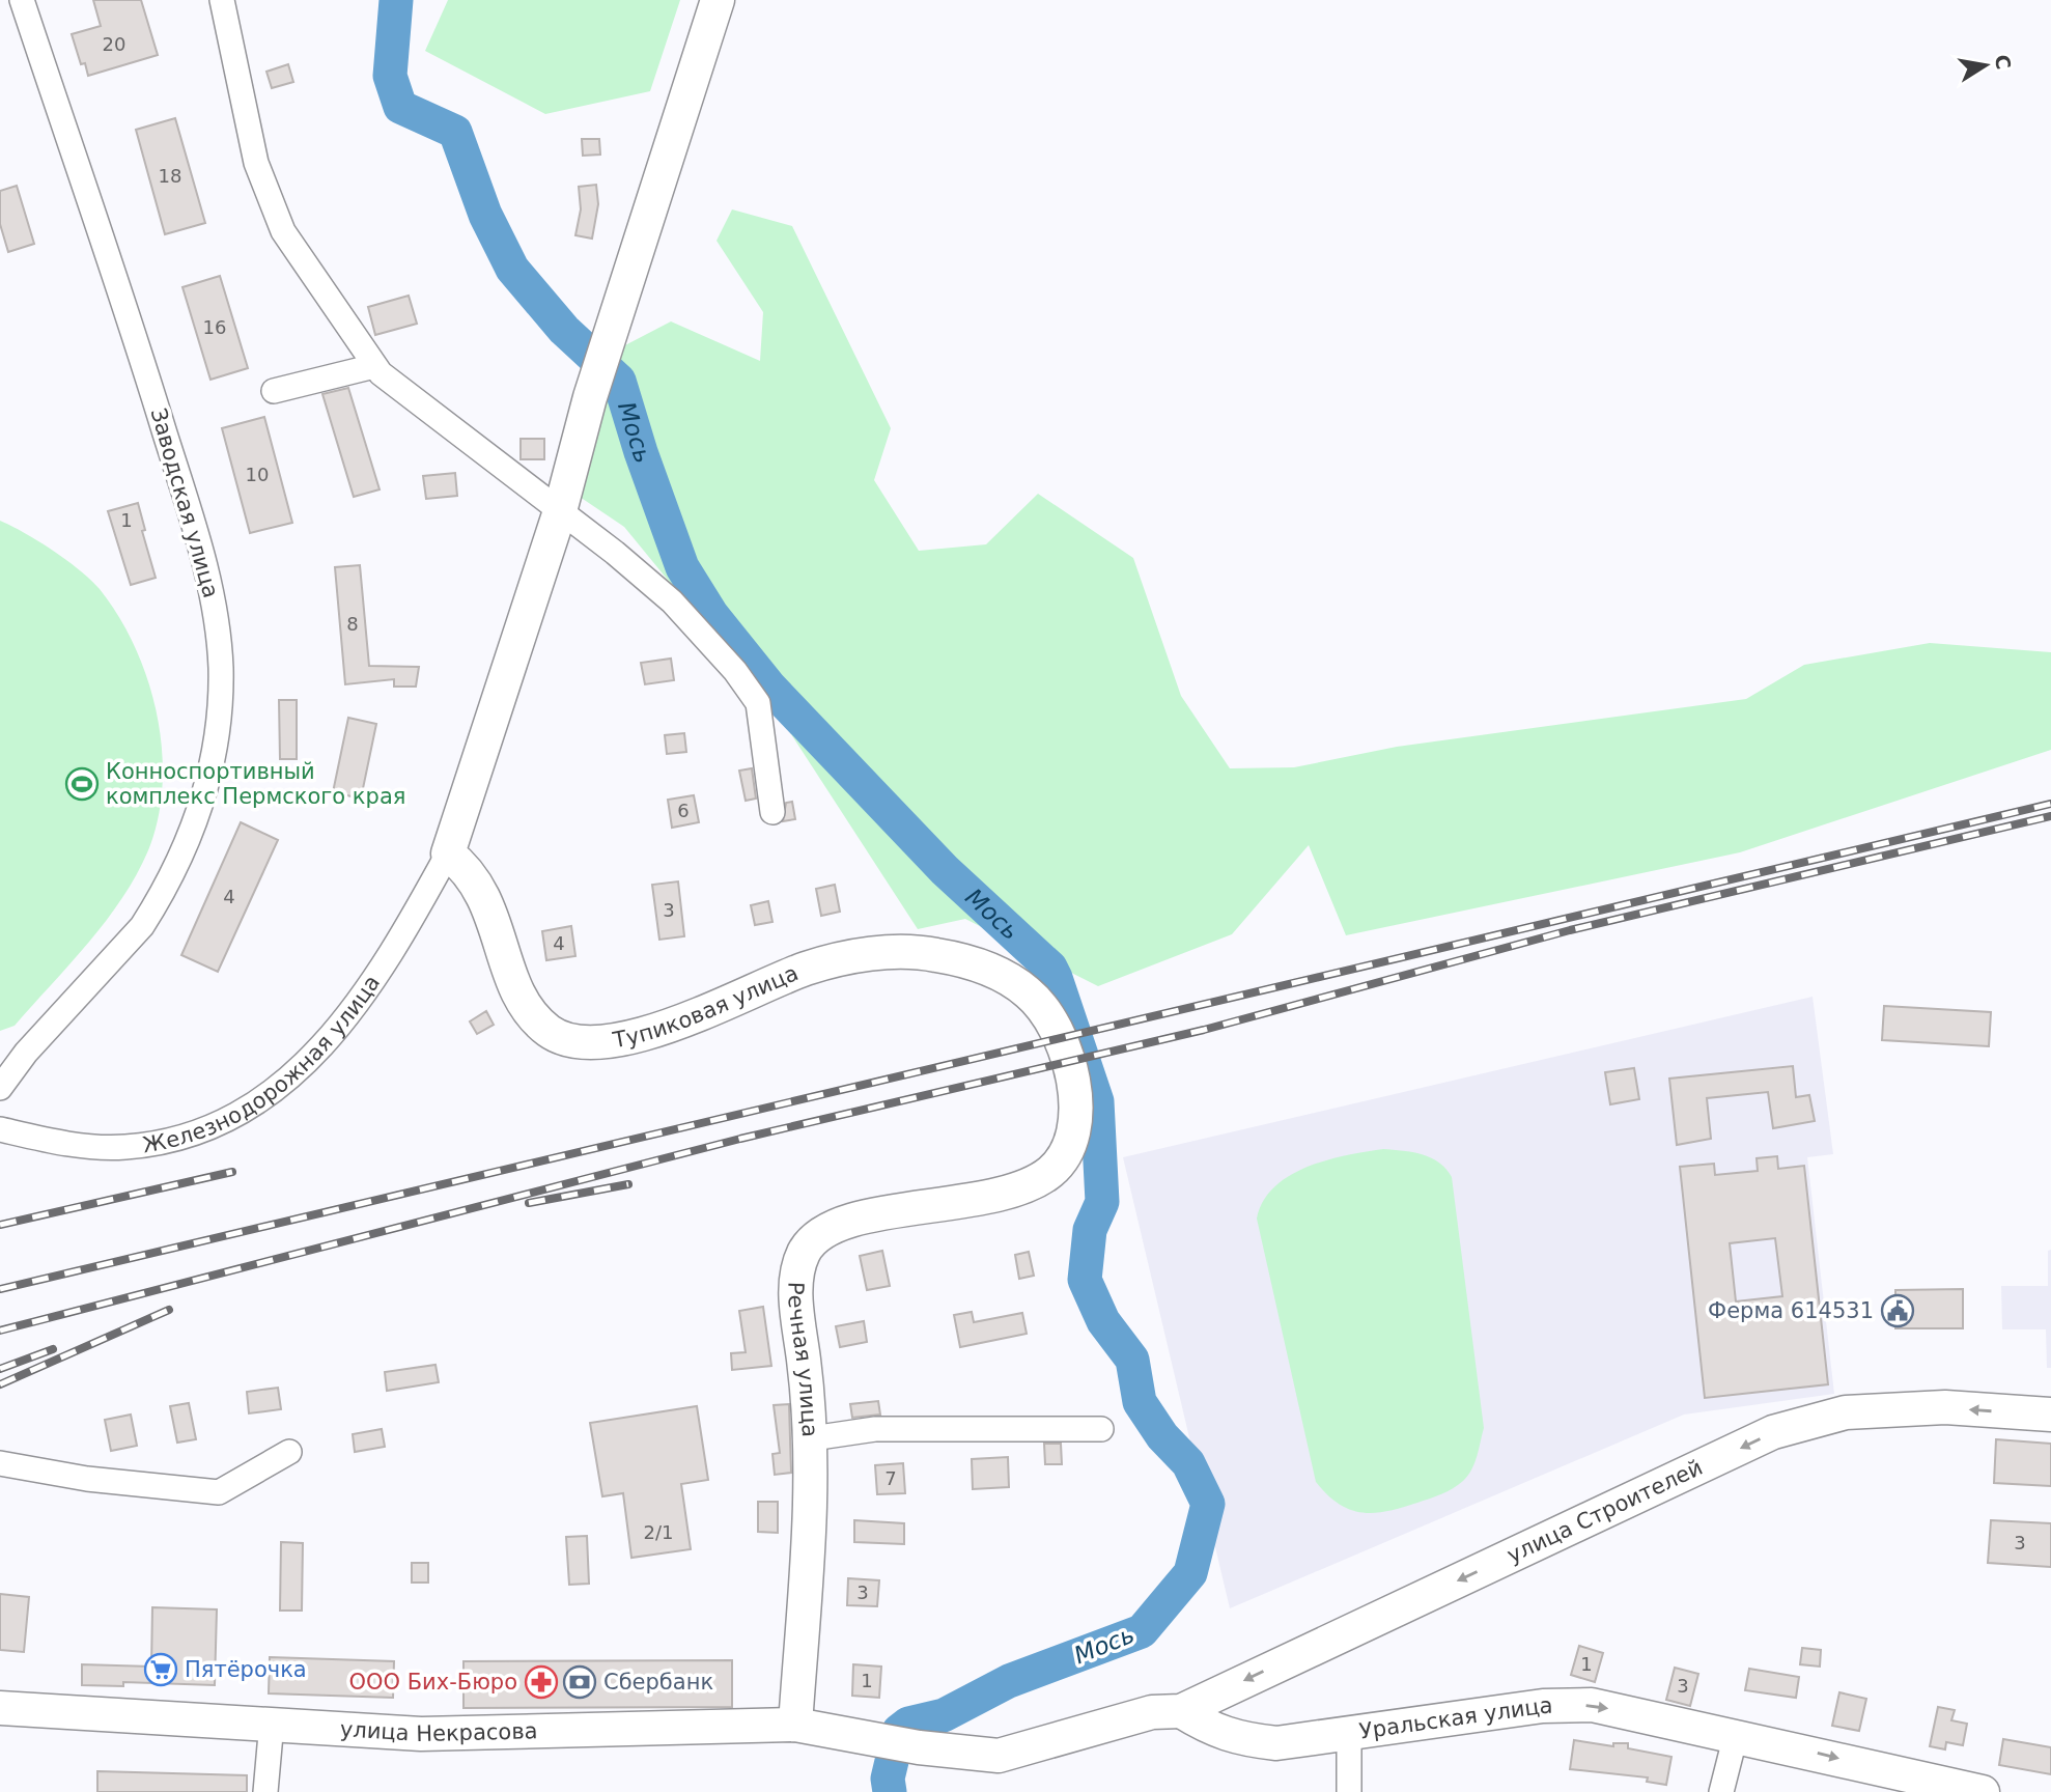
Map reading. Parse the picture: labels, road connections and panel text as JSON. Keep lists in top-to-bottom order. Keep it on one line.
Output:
{"streets":{"street":["Заводская улица","Тупиковая улица","Железнодорожная улица","Речная улица","улица Строителей","Уральская улица","улица Некрасова"]},"crossings":[["Тупиковая улица","Железнодорожная улица"],["Тупиковая улица","Речная улица"],["Речная улица","улица Некрасова"],["улица Строителей","Уральская улица"],["улица Строителей","улица Некрасова"],["Уральская улица","улица Некрасова"]],"one_way":["улица Строителей","Уральская улица"],"water":["Мось"],"places":{"sports":["Конноспортивный комплекс Пермского края"],"public building":["Ферма 614531"],"supermarket":["Пятёрочка"],"pharmacy":["ООО Бих-Бюро"],"bank":["Сбербанк"]},"house_numbers":["20","18","16","10","1","8","6","4","3","4","7","2/1","3","3","1","1","3"],"north":"right"}
